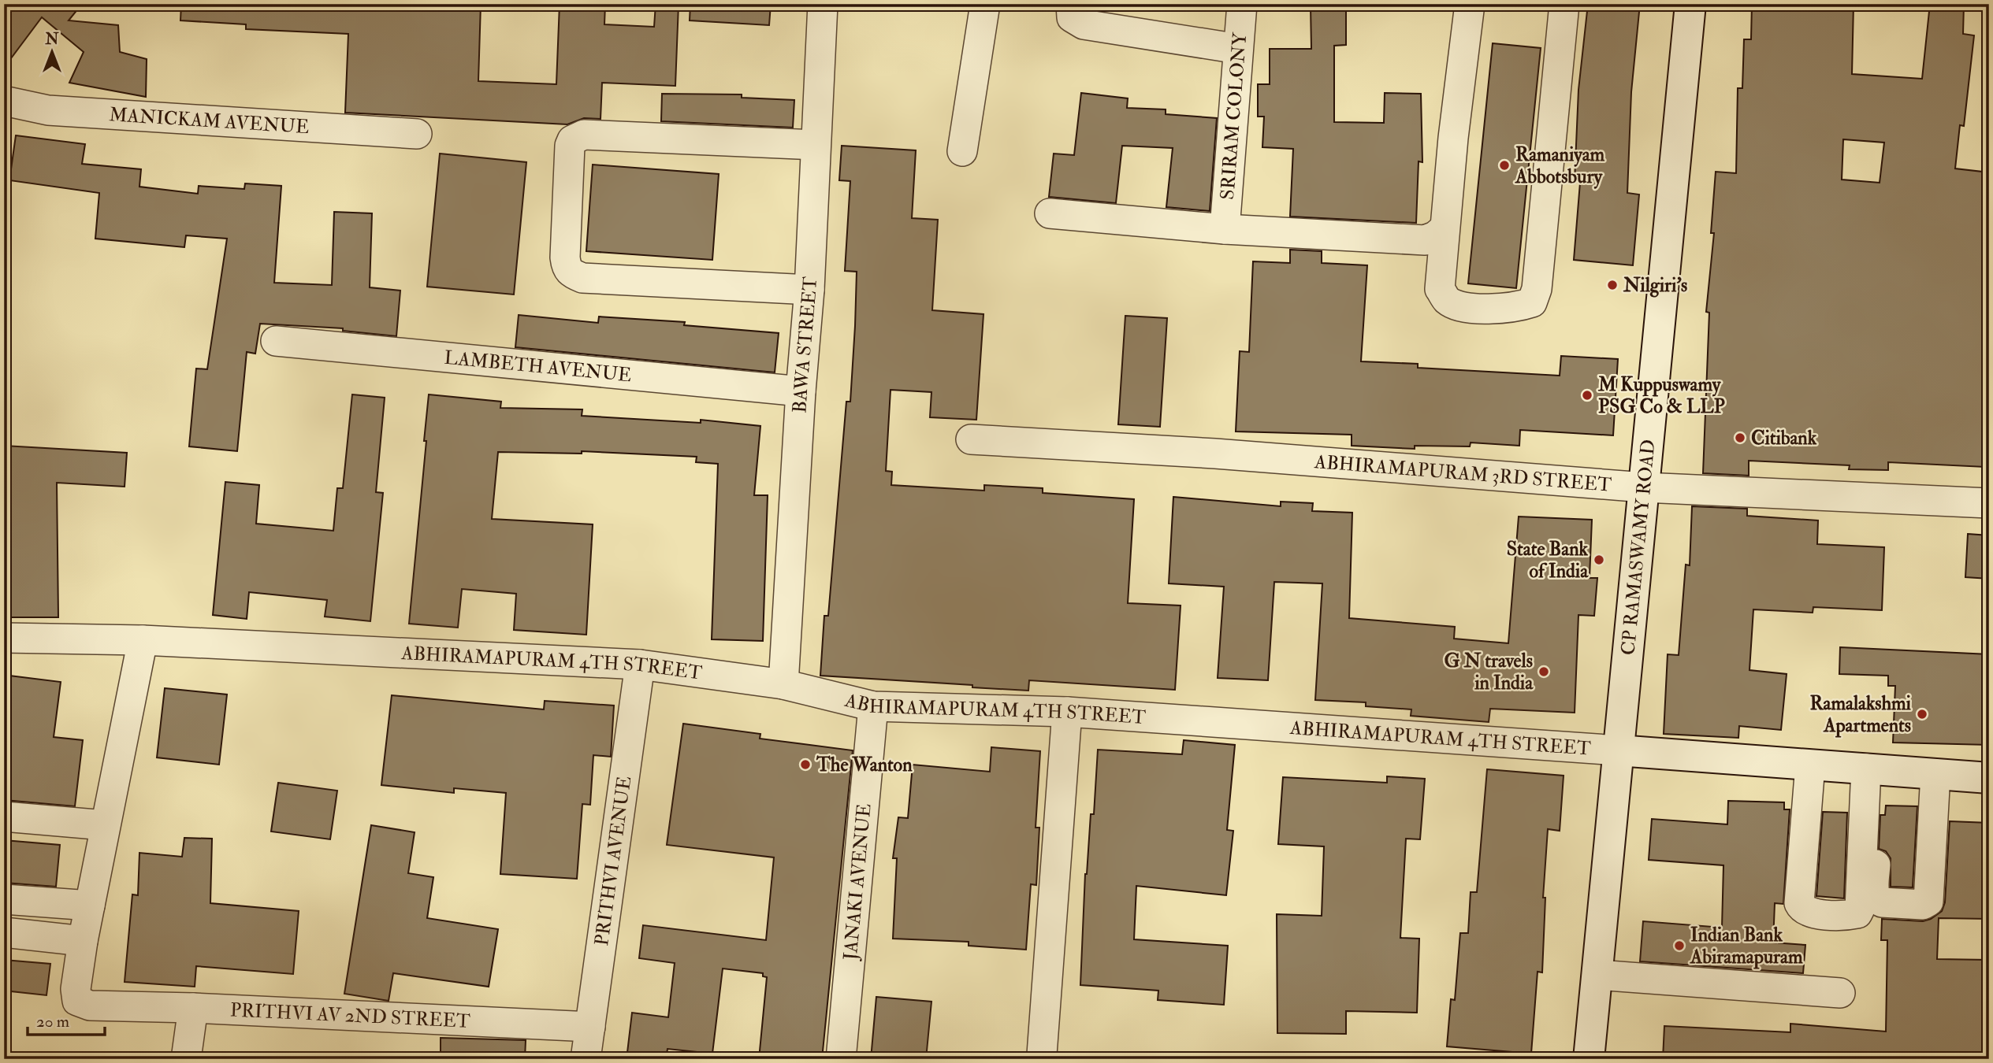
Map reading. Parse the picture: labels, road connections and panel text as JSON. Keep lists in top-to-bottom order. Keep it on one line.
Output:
{"streets":{"main road":["CP RAMASWAMY ROAD","ABHIRAMAPURAM 4TH STREET"],"street":["SRIRAM COLONY","MANICKAM AVENUE","BAWA STREET","LAMBETH AVENUE","ABHIRAMAPURAM 3RD STREET","PRITHVI AVENUE","JANAKI AVENUE","PRITHVI AV 2ND STREET"]},"crossings":[["BAWA STREET","LAMBETH AVENUE"],["BAWA STREET","ABHIRAMAPURAM 4TH STREET"],["ABHIRAMAPURAM 3RD STREET","CP RAMASWAMY ROAD"],["CP RAMASWAMY ROAD","ABHIRAMAPURAM 4TH STREET"],["ABHIRAMAPURAM 4TH STREET","PRITHVI AVENUE"],["ABHIRAMAPURAM 4TH STREET","JANAKI AVENUE"],["PRITHVI AVENUE","PRITHVI AV 2ND STREET"]],"places":["Ramaniyam Abbotsbury","Nilgiri's","M Kuppuswamy PSG Co & LLP","Citibank","State Bank of India","G N travels in India","Ramalakshmi Apartments","The Wanton","Indian Bank Abiramapuram"],"scale_bar":"20 m","north":"top"}
